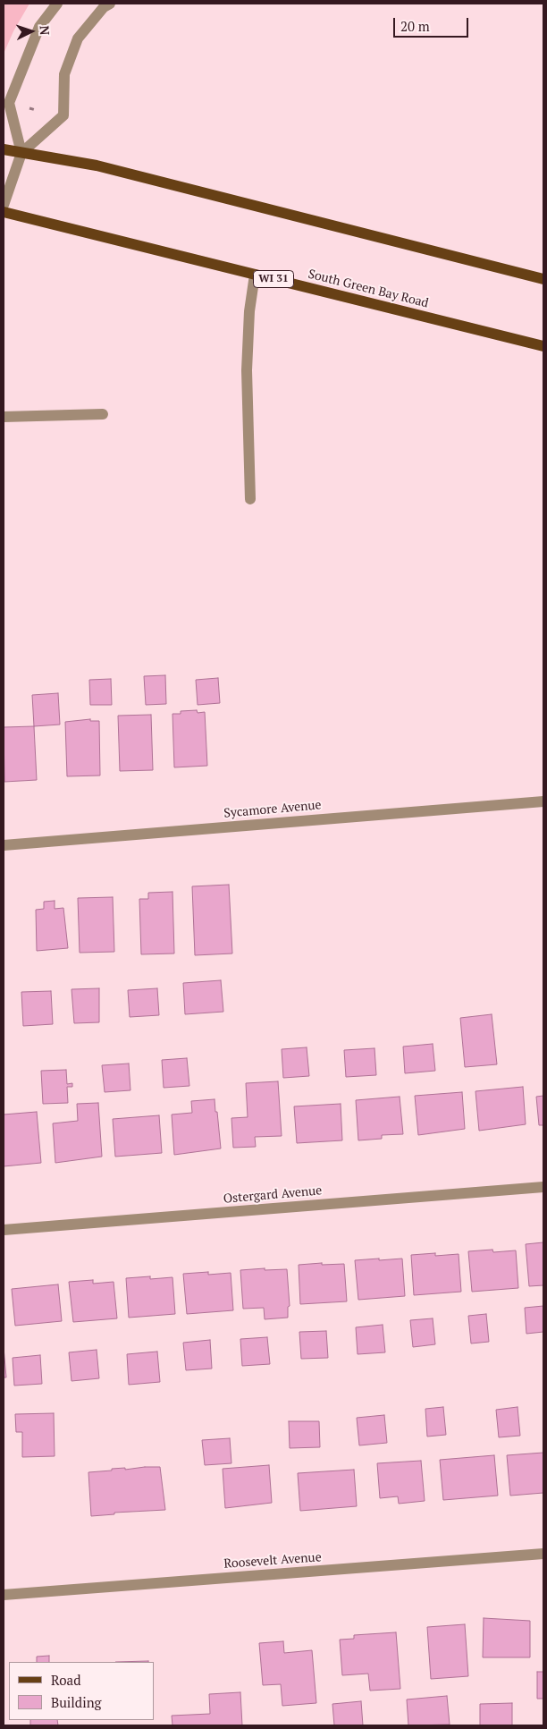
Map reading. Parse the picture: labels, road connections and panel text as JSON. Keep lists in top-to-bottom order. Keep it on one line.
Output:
{"streets":{"main road":["WI 31","South Green Bay Road"],"street":["Sycamore Avenue","Ostergard Avenue","Roosevelt Avenue"]},"legend":["Road","Building"],"scale_bar":"20 m","north":"right"}
